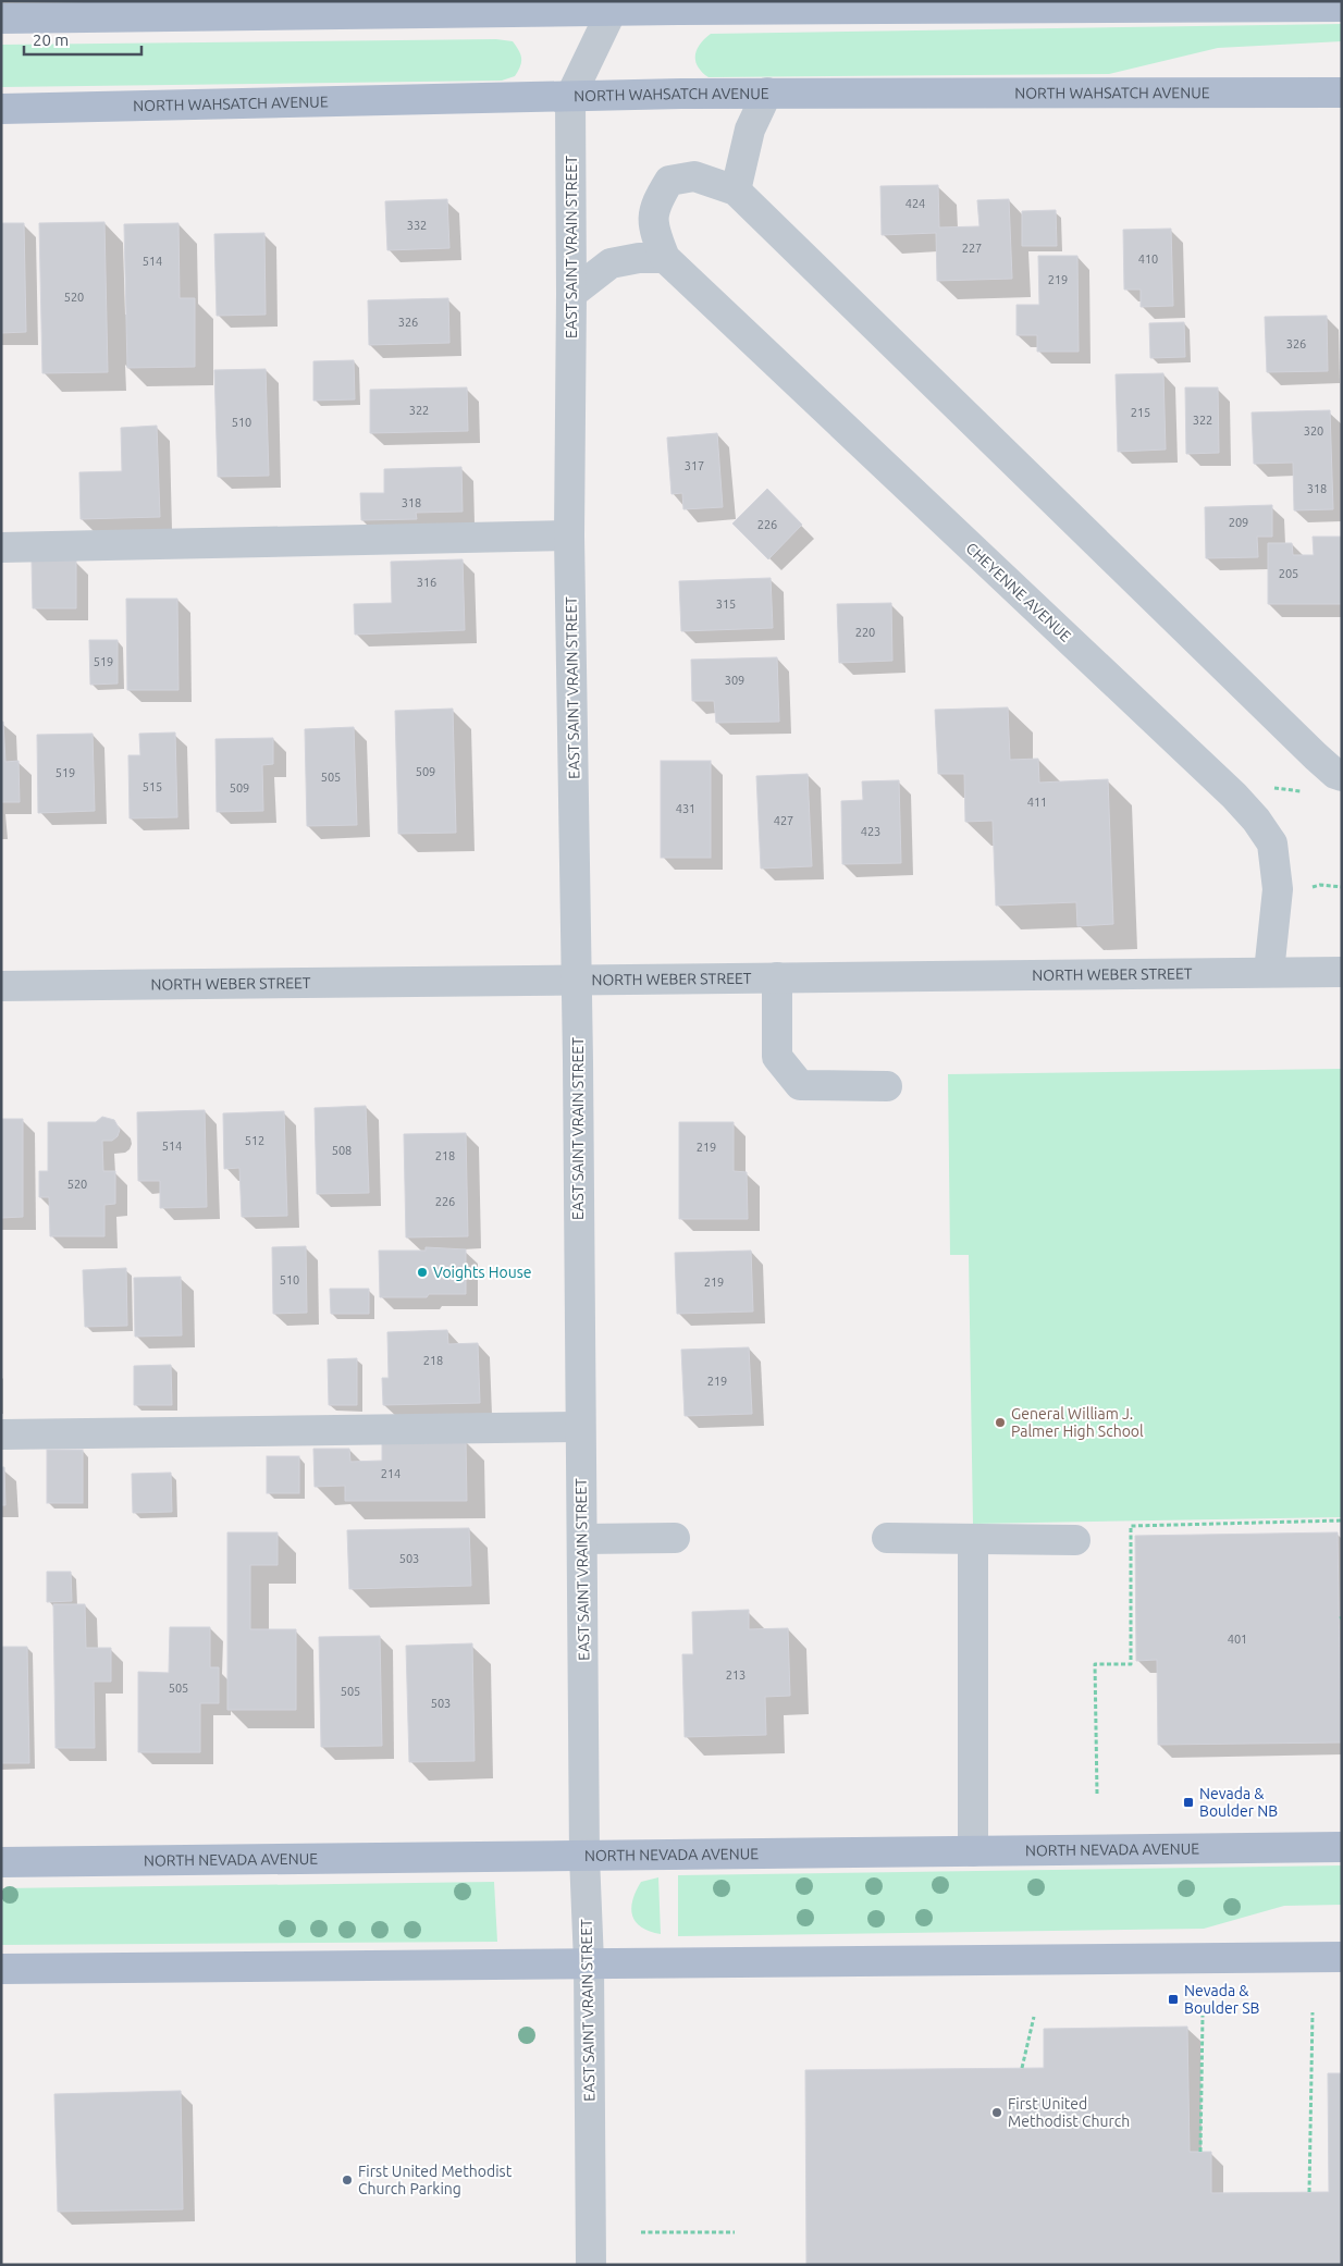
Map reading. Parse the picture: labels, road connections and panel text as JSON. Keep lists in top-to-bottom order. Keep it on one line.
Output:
{"streets":{"main road":["NORTH WAHSATCH AVENUE","NORTH NEVADA AVENUE"],"street":["EAST SAINT VRAIN STREET","CHEYENNE AVENUE","NORTH WEBER STREET"]},"crossings":[["NORTH WAHSATCH AVENUE","EAST SAINT VRAIN STREET"],["EAST SAINT VRAIN STREET","NORTH WEBER STREET"],["EAST SAINT VRAIN STREET","NORTH NEVADA AVENUE"],["CHEYENNE AVENUE","NORTH WEBER STREET"]],"places":{"other":["Voights House","General William J. Palmer High School","First United Methodist Church","First United Methodist Church Parking"],"transit":["Nevada & Boulder NB","Nevada & Boulder SB"]},"house_numbers":["424","332","227","410","514","219","520","326","326","322","215","322","510","320","317","318","318","209","226","205","316","315","220","519","309","509","519","505","515","509","411","431","427","423","512","514","219","508","218","520","226","510","219","218","219","214","503","401","213","505","505","503"],"scale_bar":"20 m"}
